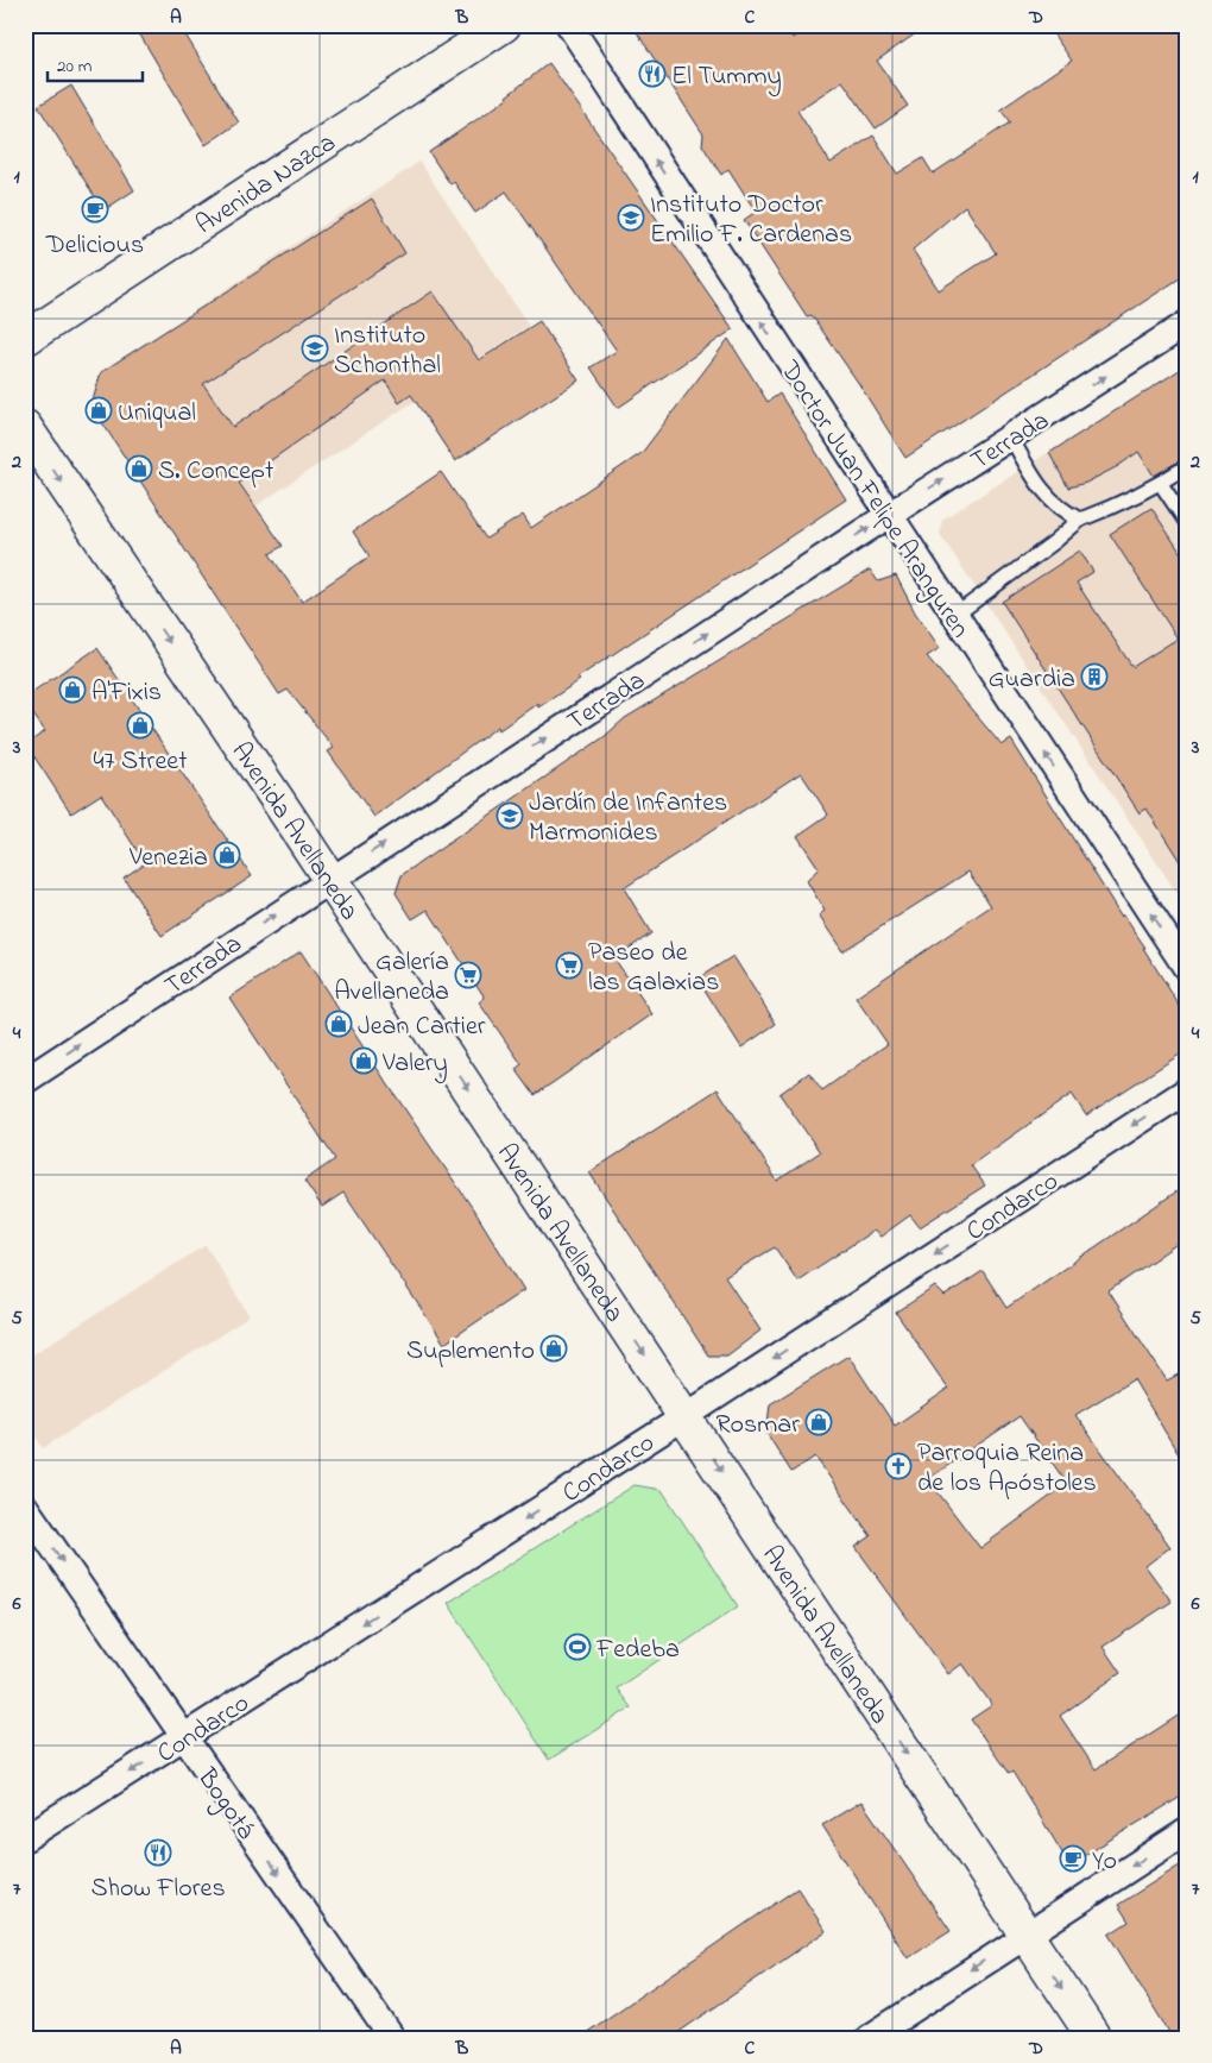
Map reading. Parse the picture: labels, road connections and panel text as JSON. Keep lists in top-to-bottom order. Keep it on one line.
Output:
{"streets":{"main road":["Avenida Nazca","Avenida Avellaneda"],"street":["Terrada","Doctor Juan Felipe Aranguren","Condarco","Bogotá"]},"crossings":[["Terrada","Doctor Juan Felipe Aranguren"],["Terrada","Avenida Avellaneda"],["Avenida Avellaneda","Condarco"],["Condarco","Bogotá"]],"one_way":["Terrada","Doctor Juan Felipe Aranguren","Avenida Avellaneda","Condarco","Bogotá"],"places":{"restaurant":["El Tummy","Show Flores"],"cafe":["Delicious","Yo"],"school or university":["Instituto Doctor Emilio F. Cardenas","Instituto Schonthal","Jardín de Infantes Marmonides"],"shop":["Uniqual","S. Concept","A'Fixis","47 Street","Venezia","Jean Cartier","Valery","Suplemento","Rosmar"],"building":["Guardia"],"supermarket":["Paseo de las Galaxias","Galería Avellaneda"],"church":["Parroquia Reina de los Apóstoles"],"sports":["Fedeba"]},"scale_bar":"20 m","grid":{"columns":["A","B","C","D"],"rows":["1","2","3","4","5","6","7"]}}
